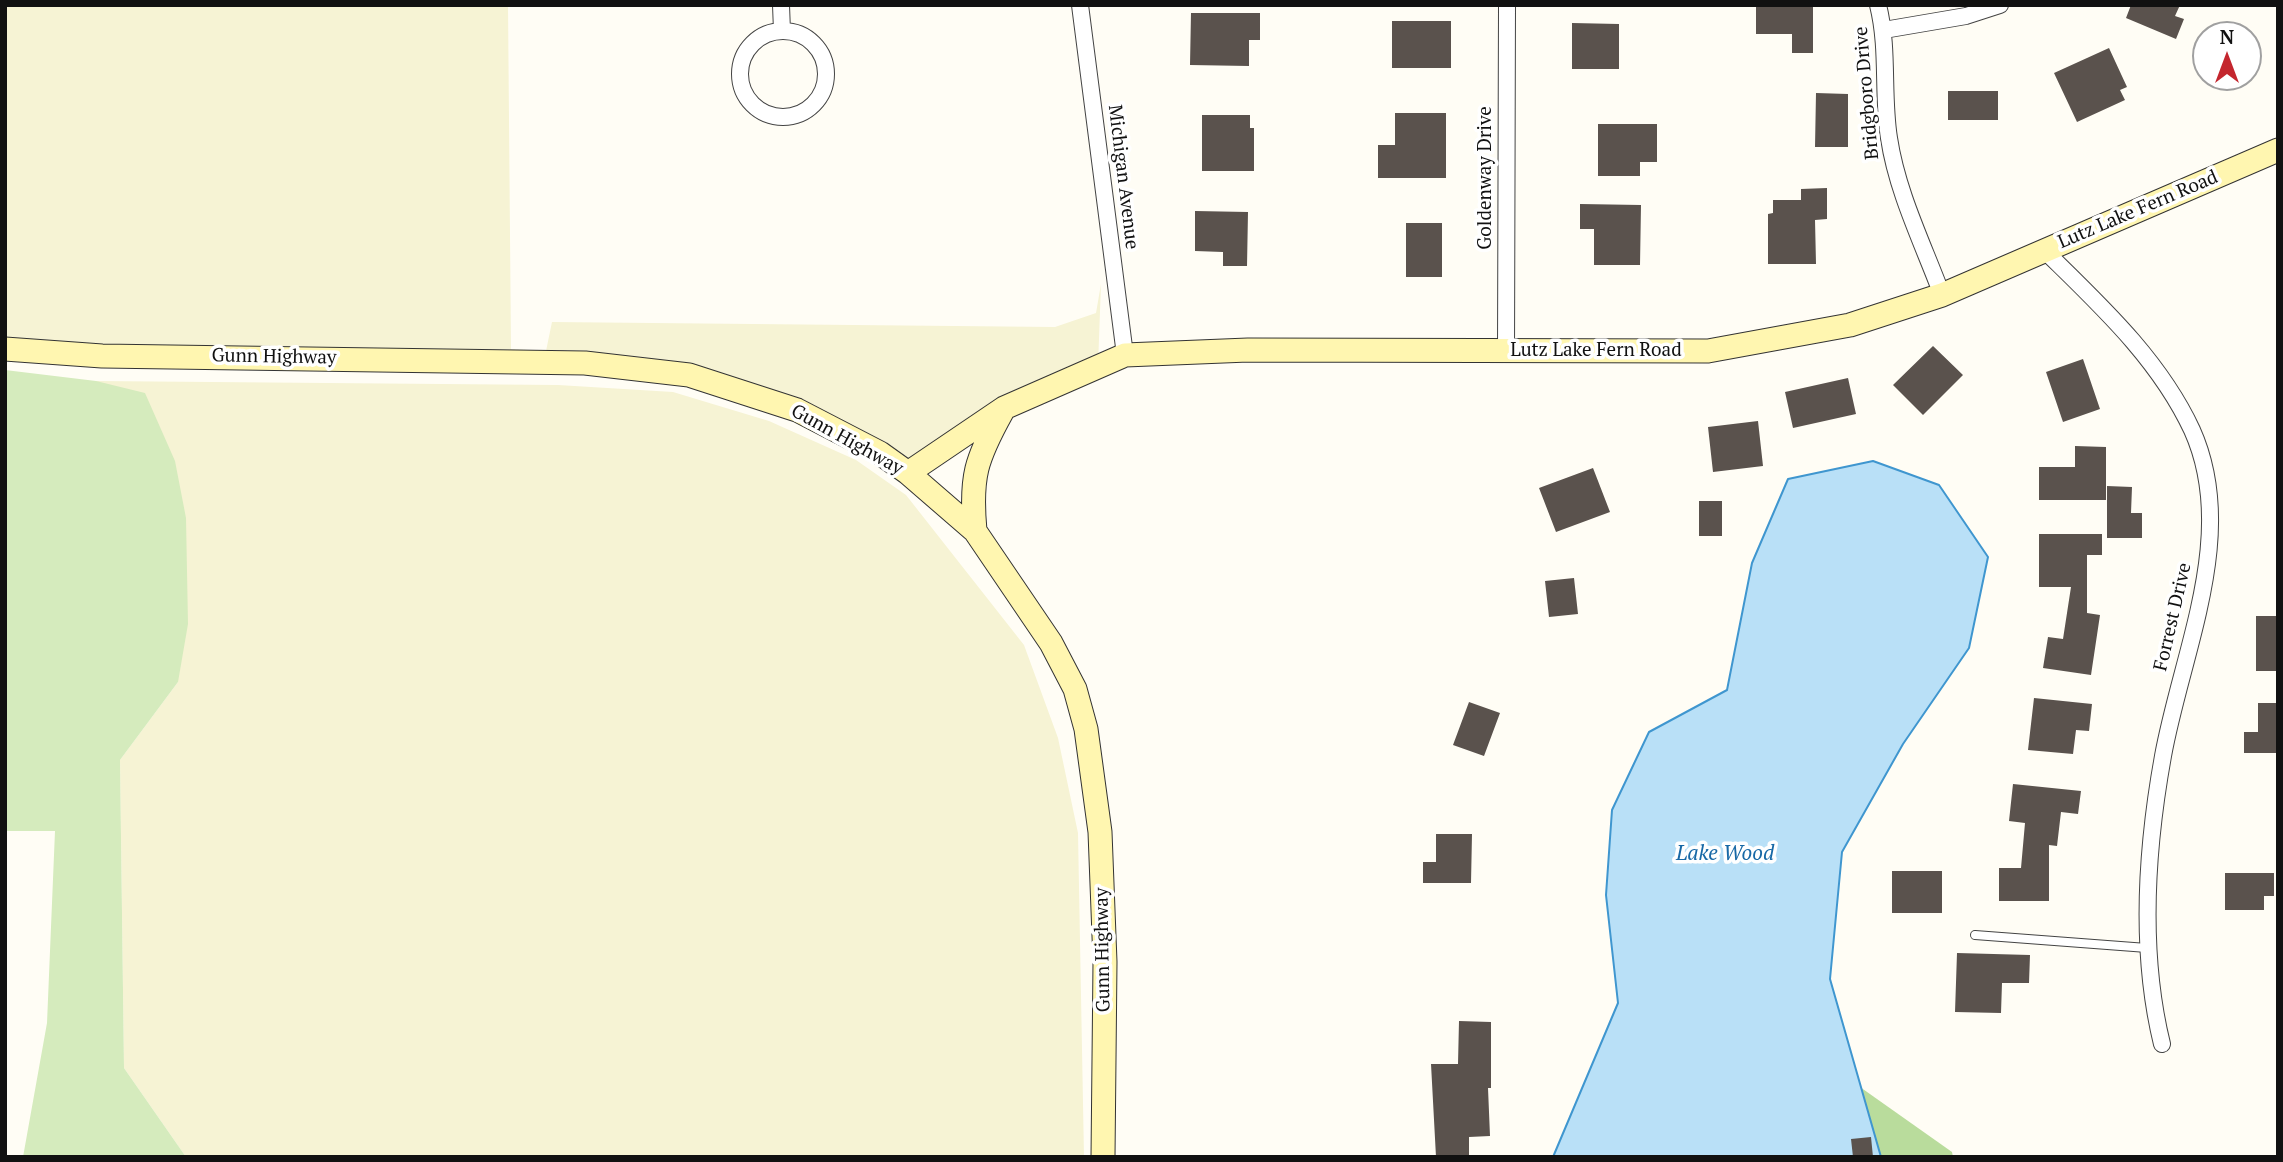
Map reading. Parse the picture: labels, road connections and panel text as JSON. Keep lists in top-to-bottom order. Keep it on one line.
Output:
{"streets":{"main road":["Lutz Lake Fern Road","Gunn Highway"],"street":["Bridgboro Drive","Michigan Avenue","Goldenway Drive","Forrest Drive"]},"crossings":[["Bridgboro Drive","Lutz Lake Fern Road"],["Michigan Avenue","Lutz Lake Fern Road"],["Goldenway Drive","Lutz Lake Fern Road"],["Lutz Lake Fern Road","Gunn Highway"],["Lutz Lake Fern Road","Forrest Drive"]],"water":["Lake Wood"],"north":"top"}
